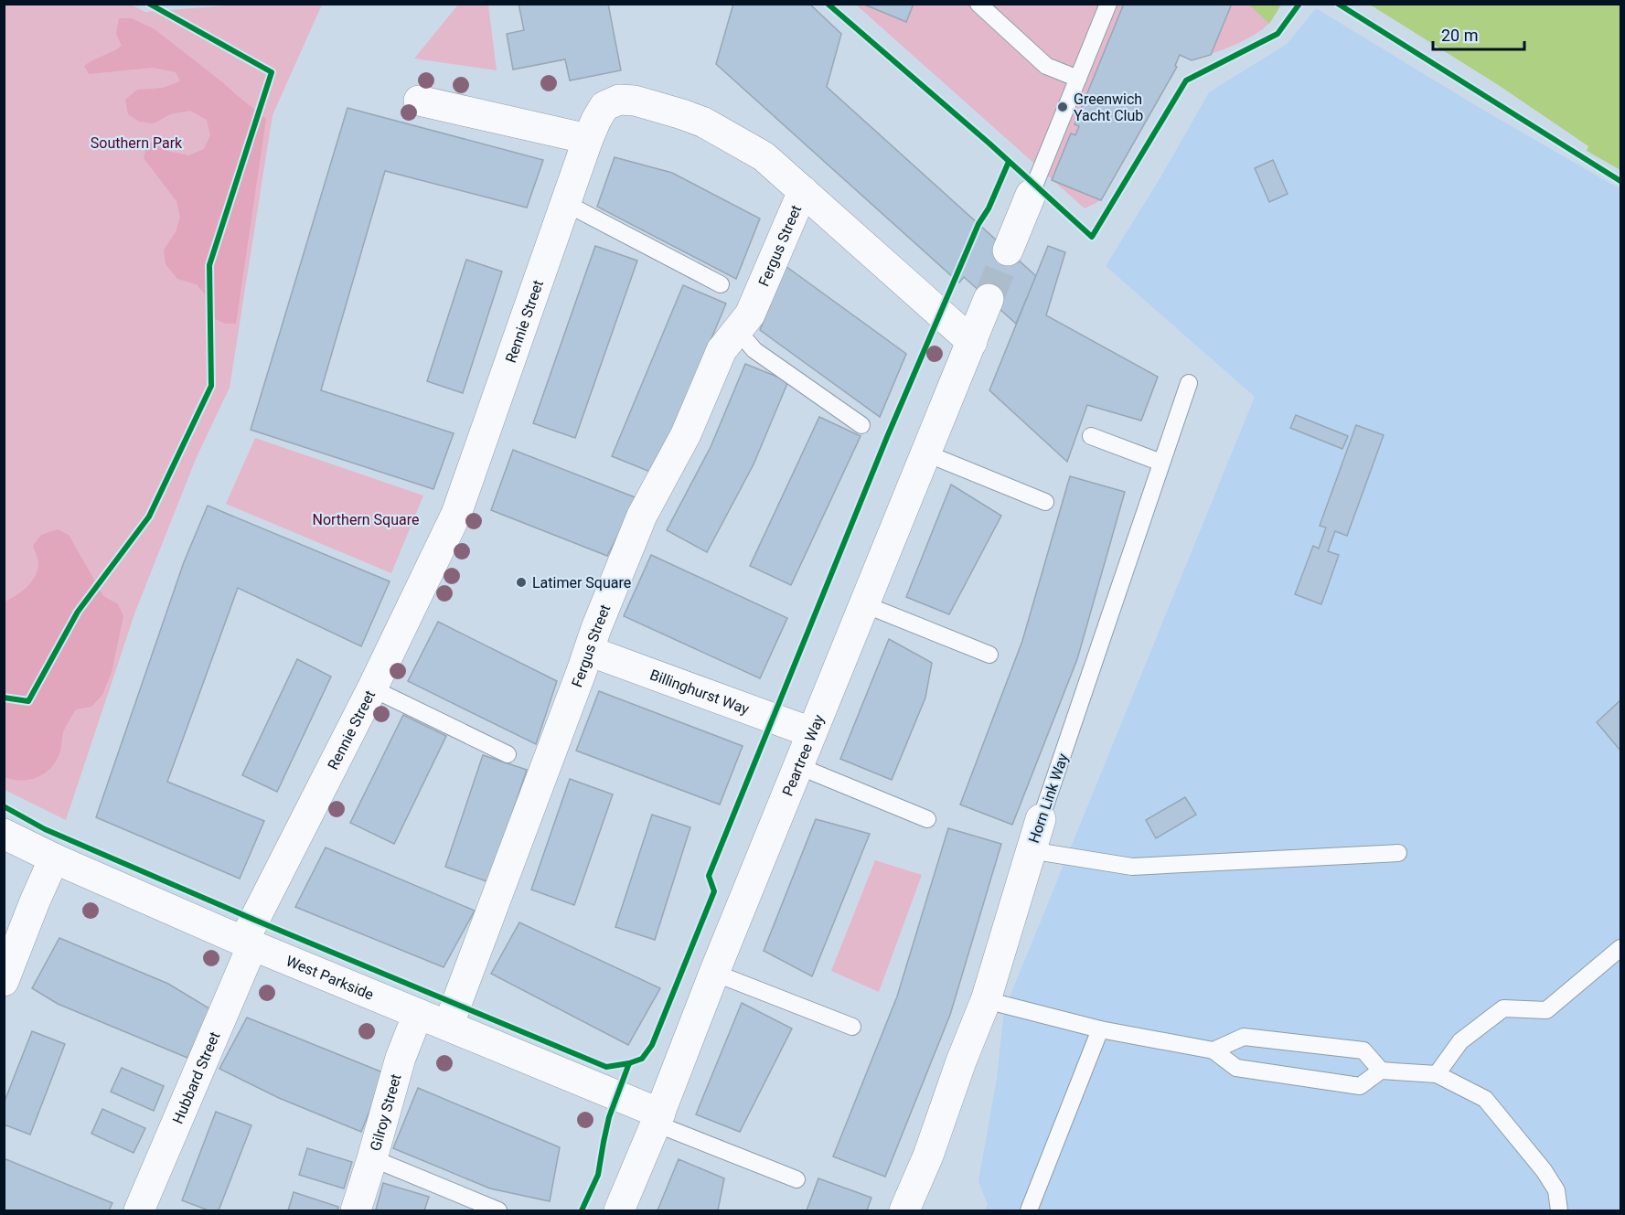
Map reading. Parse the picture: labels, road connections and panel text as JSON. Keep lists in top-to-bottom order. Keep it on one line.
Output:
{"streets":{"street":["Fergus Street","Rennie Street","Billinghurst Way","Peartree Way","Horn Link Way","West Parkside","Hubbard Street","Gilroy Street"]},"crossings":[["Fergus Street","Rennie Street"],["Fergus Street","Billinghurst Way"],["Fergus Street","West Parkside"],["Rennie Street","Peartree Way"],["Rennie Street","West Parkside"],["Rennie Street","Hubbard Street"],["Billinghurst Way","Peartree Way"],["Peartree Way","West Parkside"],["West Parkside","Hubbard Street"],["West Parkside","Gilroy Street"]],"parks":["Southern Park","Northern Square"],"places":["Greenwich Yacht Club","Latimer Square"],"scale_bar":"20 m"}
